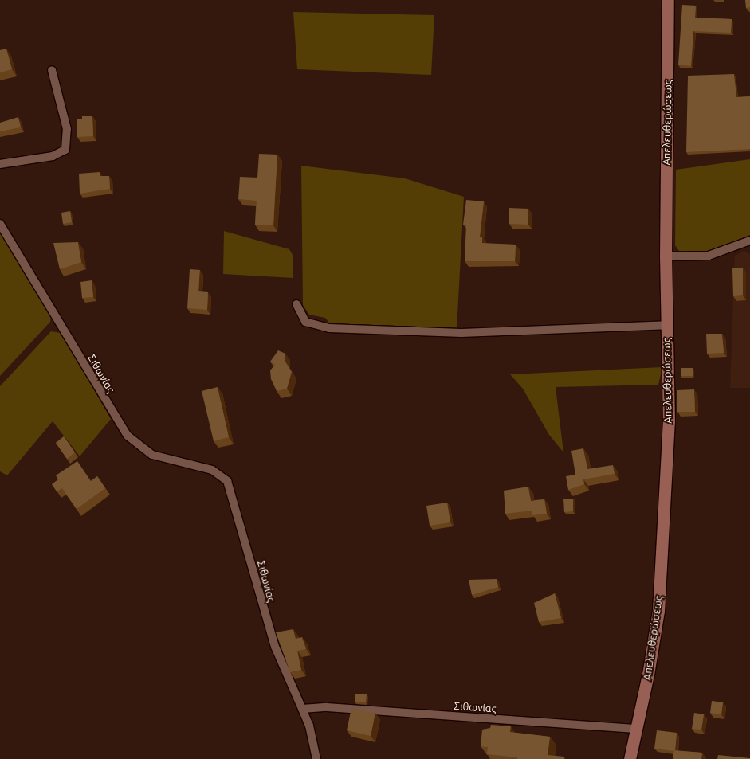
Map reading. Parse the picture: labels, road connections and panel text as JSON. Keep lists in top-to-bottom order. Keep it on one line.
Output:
{"streets":{"street":["Απελευθερώσεως","Σιθωνίας"]},"crossings":[["Απελευθερώσεως","Σιθωνίας"]]}
